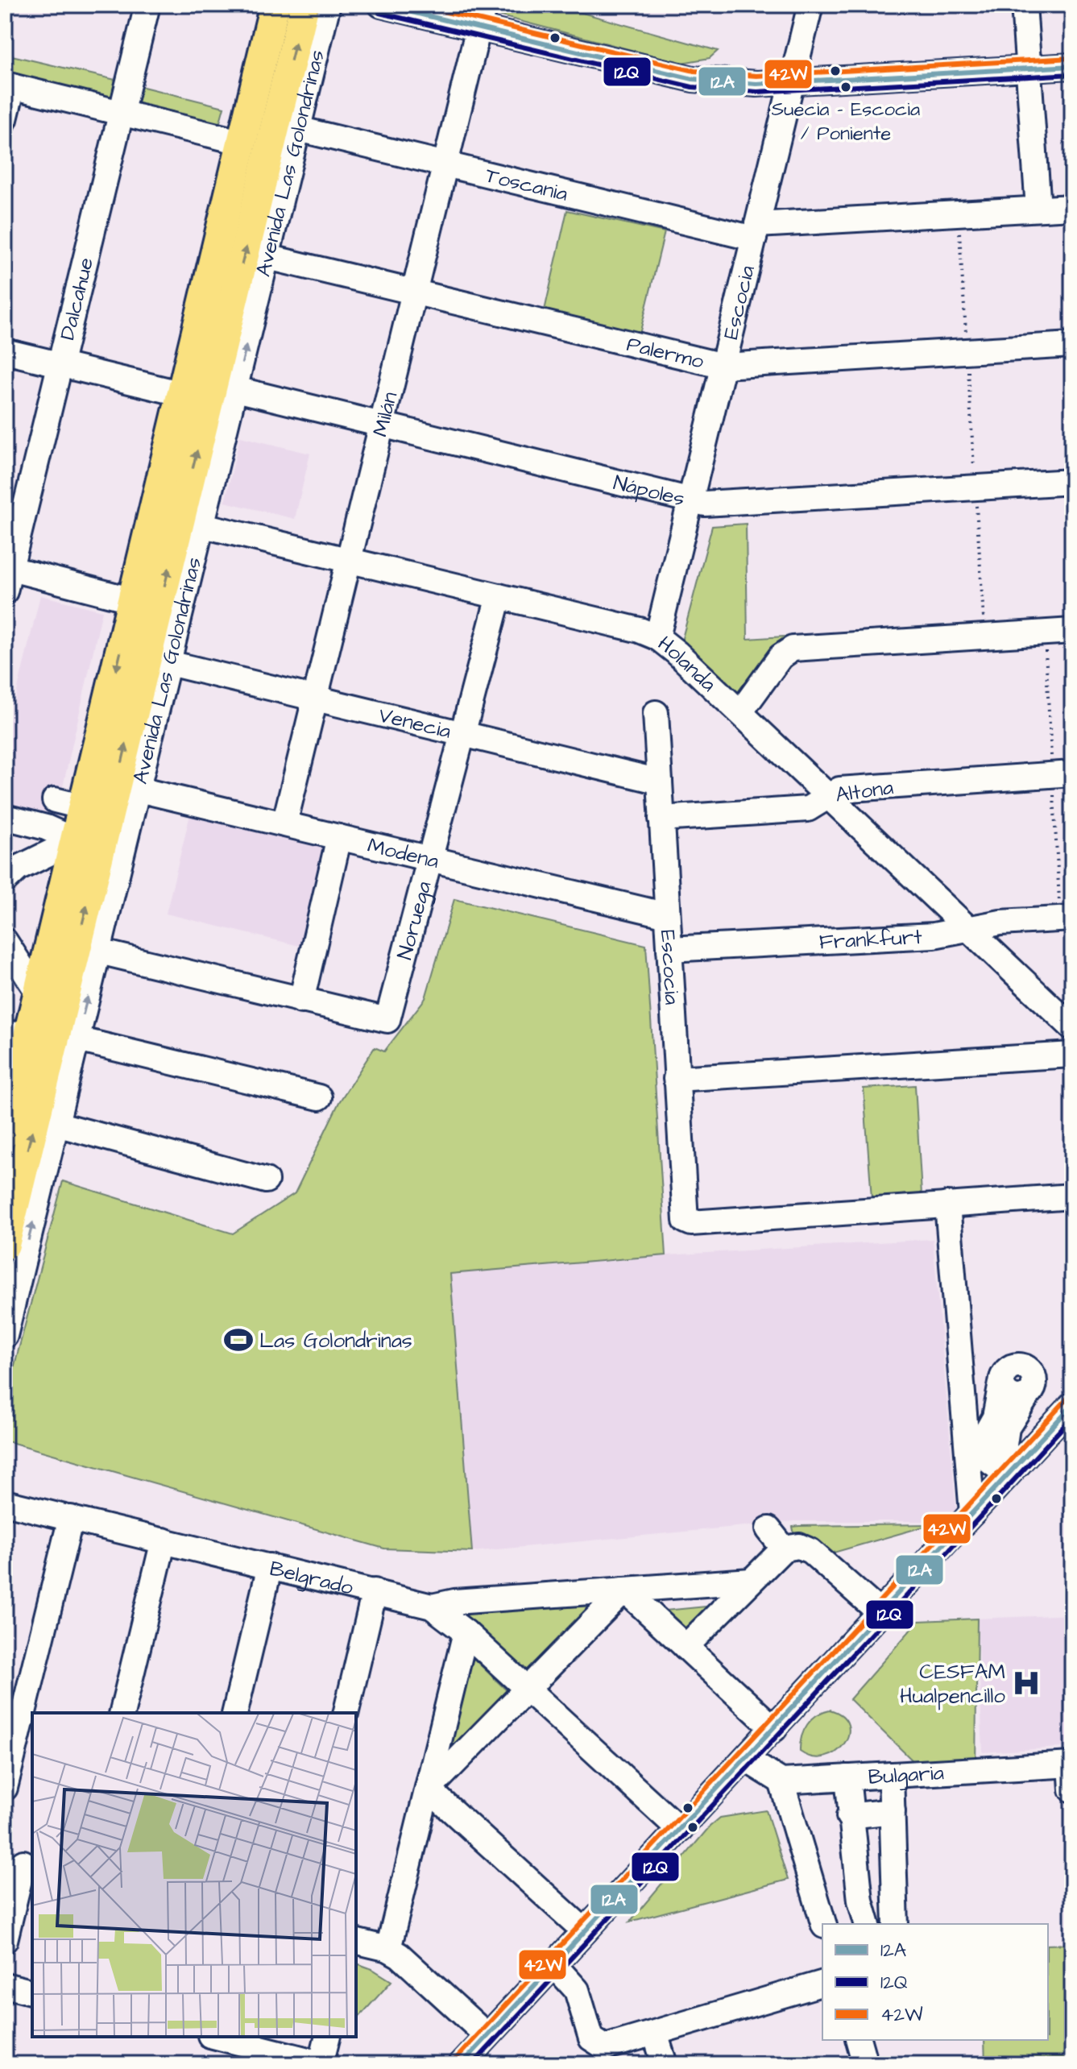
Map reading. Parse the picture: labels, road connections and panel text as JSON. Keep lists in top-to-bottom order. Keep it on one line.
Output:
{"streets":{"main road":["Avenida Las Golondrinas"],"street":["Toscania","Dalcahue","Escocia","Palermo","Milán","Nápoles","Holanda","Venecia","Altona","Modena","Noruega","Frankfurt","Belgrado","Bulgaria"]},"crossings":[["Avenida Las Golondrinas","Toscania"],["Avenida Las Golondrinas","Palermo"],["Avenida Las Golondrinas","Nápoles"],["Avenida Las Golondrinas","Holanda"],["Avenida Las Golondrinas","Venecia"],["Avenida Las Golondrinas","Modena"],["Toscania","Escocia"],["Toscania","Milán"],["Escocia","Palermo"],["Escocia","Nápoles"],["Escocia","Holanda"],["Escocia","Venecia"],["Escocia","Altona"],["Escocia","Modena"],["Escocia","Frankfurt"],["Palermo","Milán"],["Milán","Nápoles"],["Milán","Holanda"],["Milán","Venecia"],["Milán","Modena"],["Holanda","Altona"],["Holanda","Noruega"],["Holanda","Frankfurt"],["Venecia","Noruega"],["Modena","Noruega"]],"places":{"other":["Suecia - Escocia / Poniente"],"sports":["Las Golondrinas"],"hospital":["CESFAM Hualpencillo"]},"lines":["transit line 12A","transit line 42W","transit line 12Q"],"legend":["12A","12Q","42W"]}
